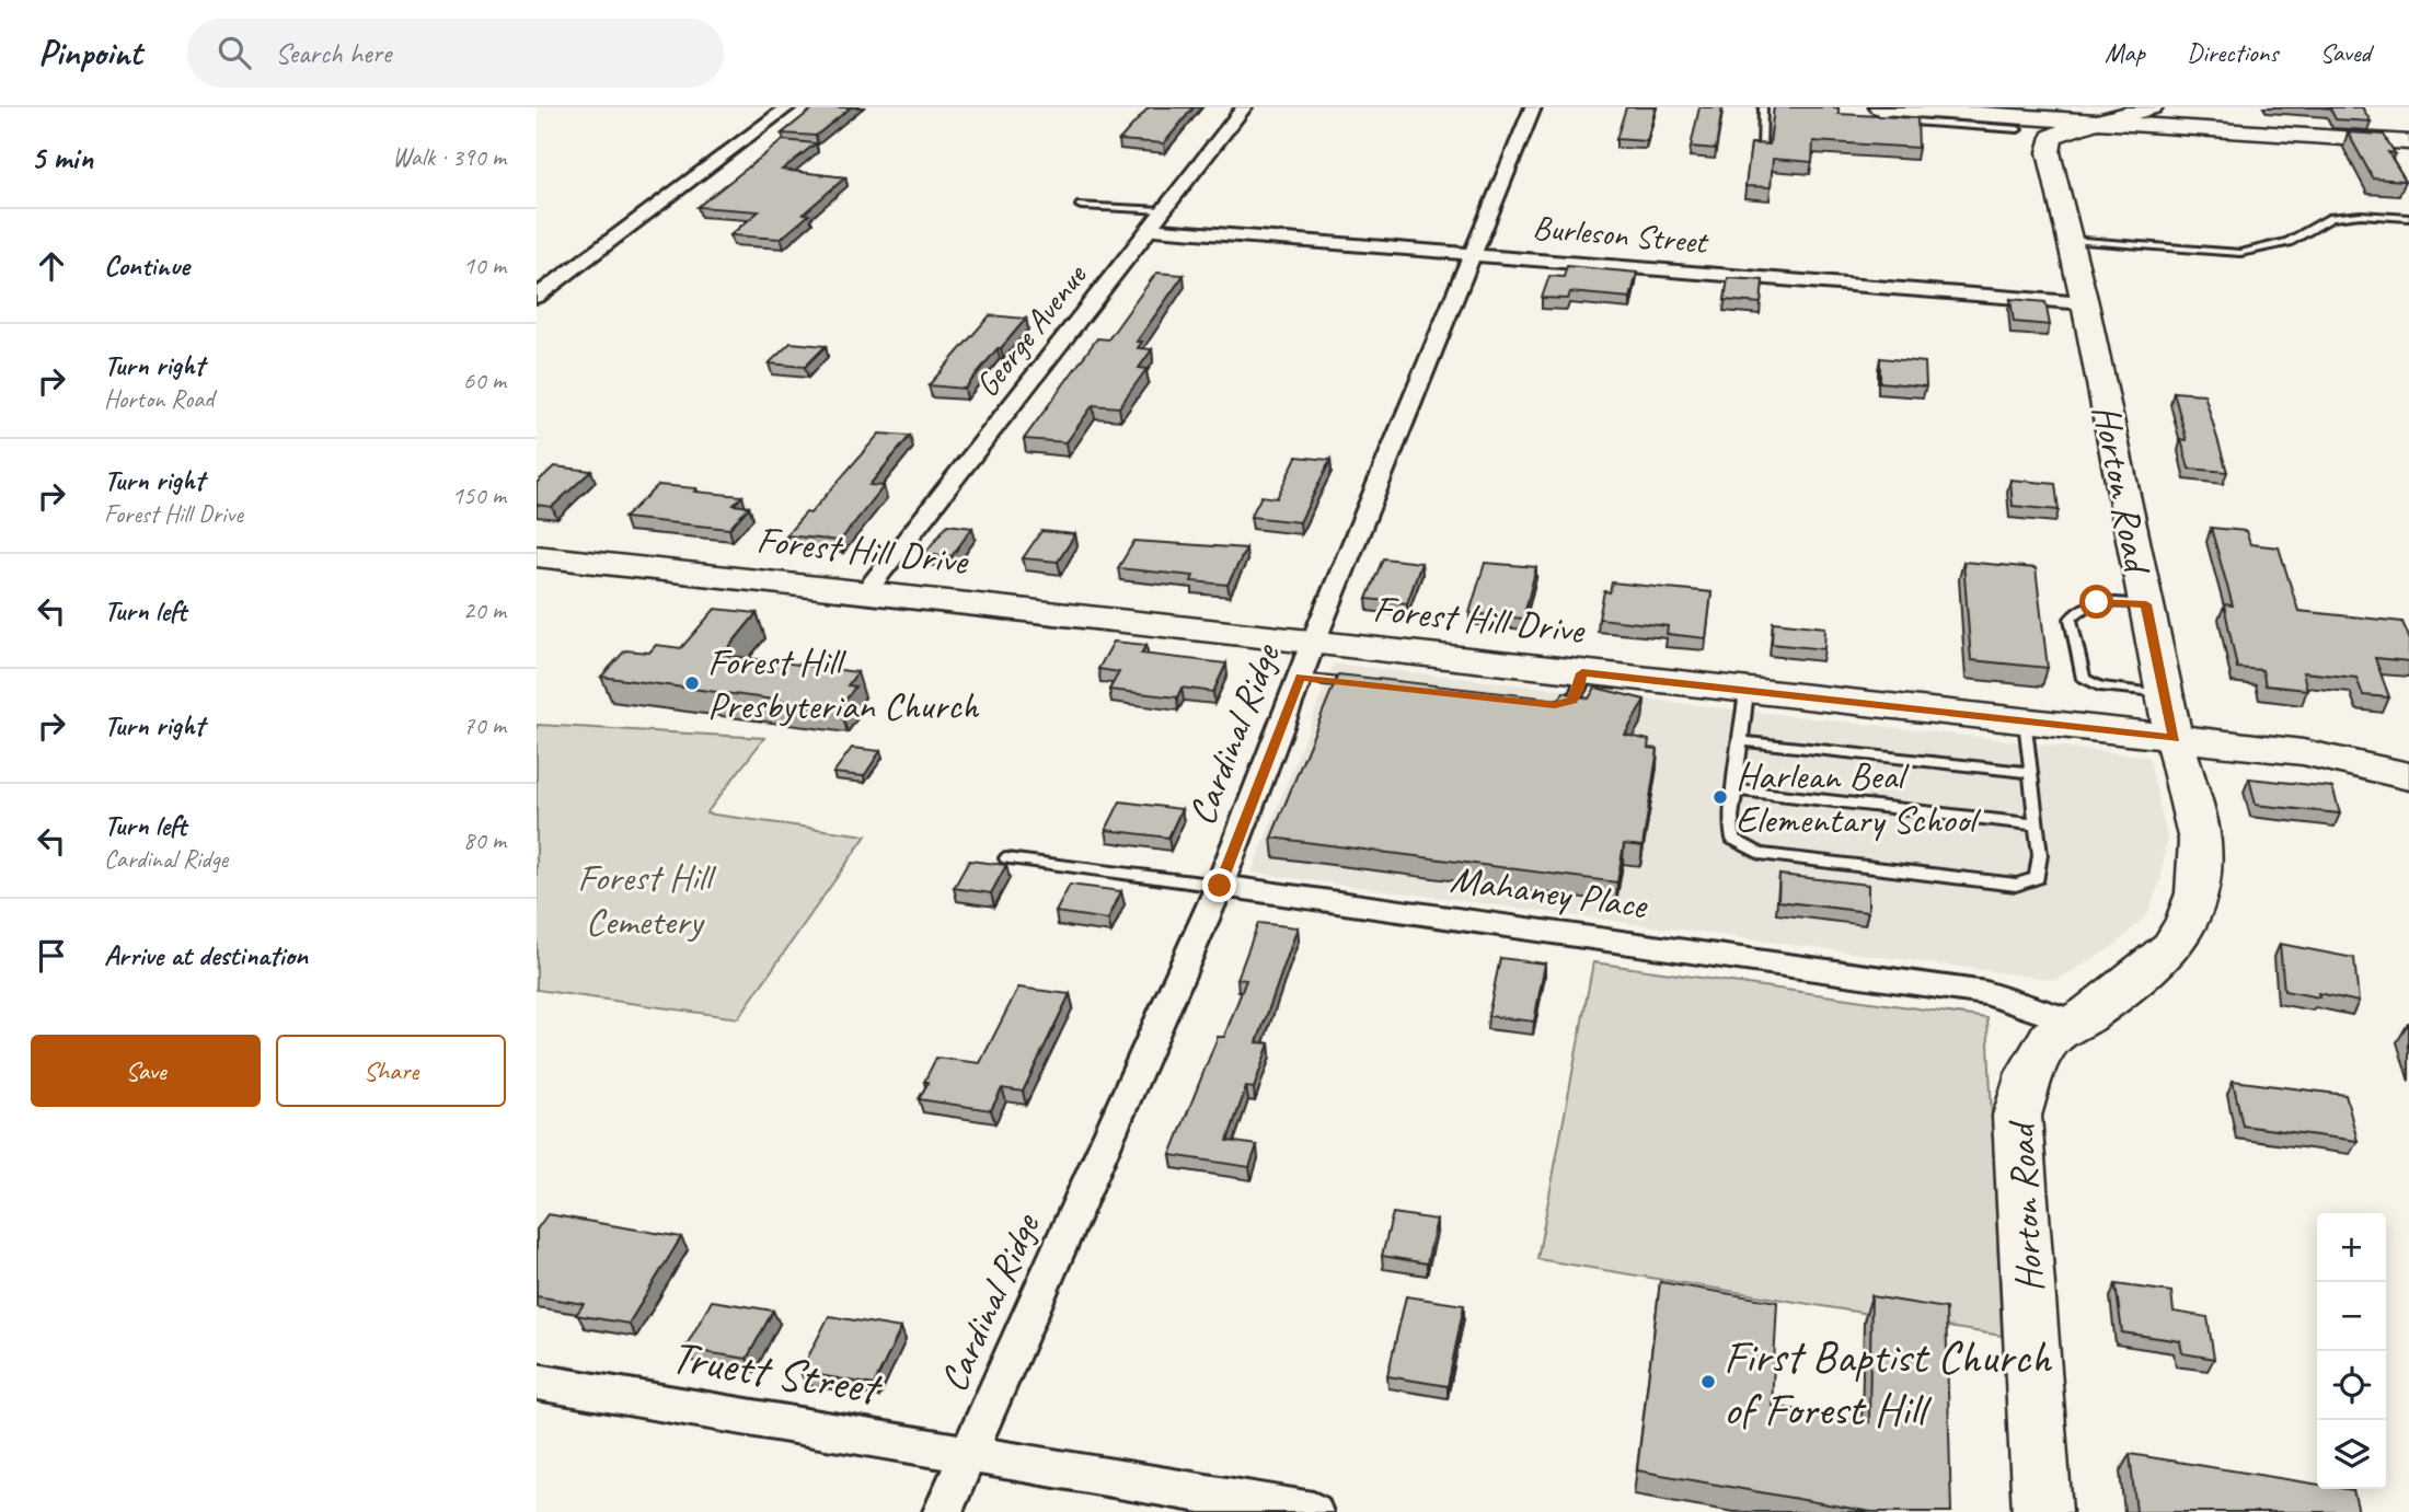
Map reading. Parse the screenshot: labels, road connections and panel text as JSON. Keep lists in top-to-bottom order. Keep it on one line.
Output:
{"streets":{"street":["Burleson Street","George Avenue","Horton Road","Forest Hill Drive","Cardinal Ridge","Mahaney Place","Truett Street"]},"crossings":[["Burleson Street","George Avenue"],["Burleson Street","Horton Road"],["Burleson Street","Cardinal Ridge"],["George Avenue","Forest Hill Drive"],["Horton Road","Forest Hill Drive"],["Horton Road","Mahaney Place"],["Forest Hill Drive","Cardinal Ridge"],["Cardinal Ridge","Mahaney Place"],["Cardinal Ridge","Truett Street"]],"parks":["Forest Hill Cemetery"],"places":["Forest Hill Presbyterian Church","Harlean Beal Elementary School","First Baptist Church of Forest Hill"],"page":{"header":"Pinpoint","search":"Search here","nav":["Map","Directions","Saved"],"heading":["5 min","Walk · 390 m"],"list":[["Continue","10 m"],["Turn right","Horton Road","60 m"],["Turn right","Forest Hill Drive","150 m"],["Turn left","20 m"],["Turn right","70 m"],["Turn left","Cardinal Ridge","80 m"],"Arrive at destination"],"buttons":["Save","Share"],"map_buttons":["+","−"]}}
